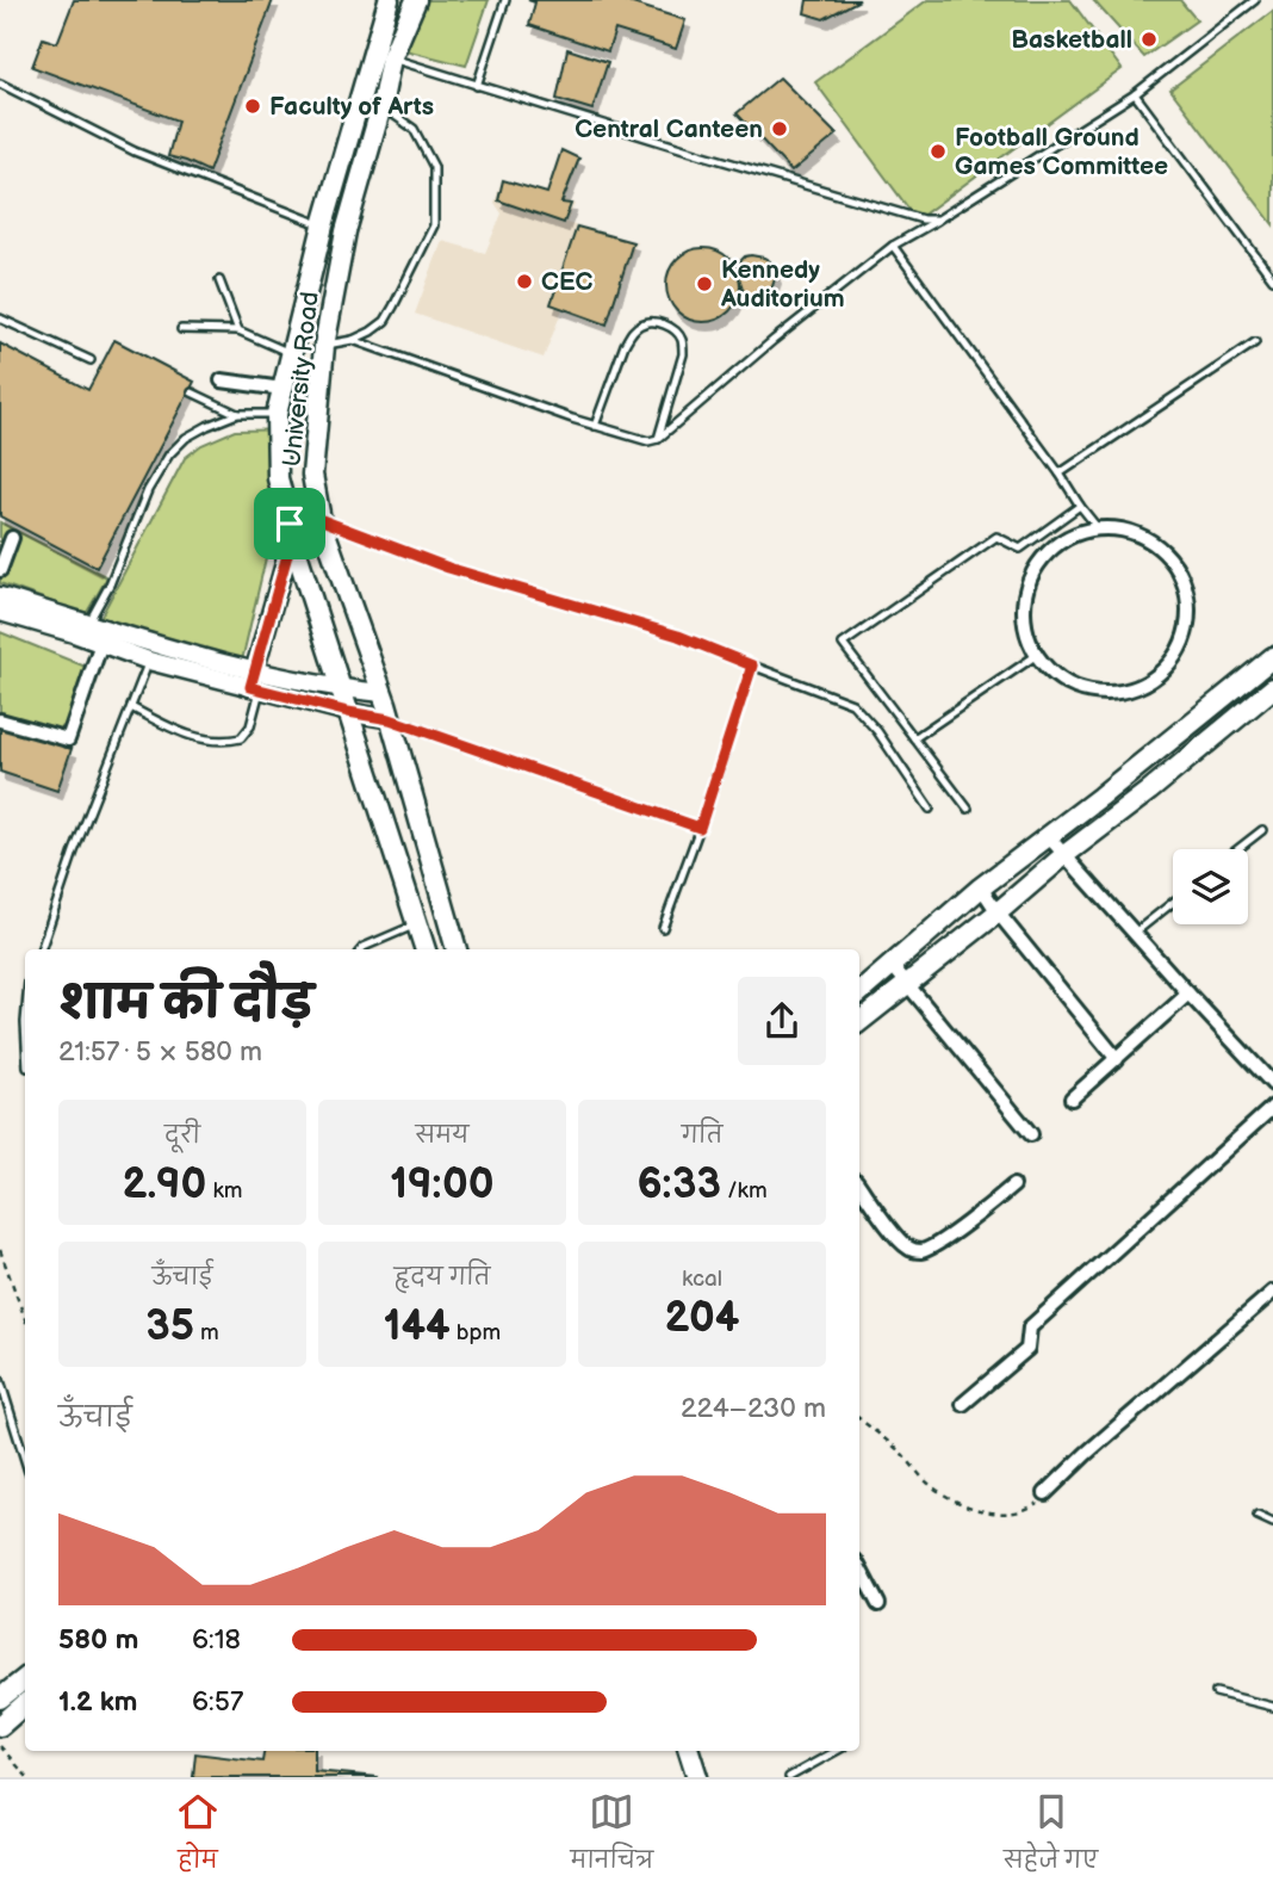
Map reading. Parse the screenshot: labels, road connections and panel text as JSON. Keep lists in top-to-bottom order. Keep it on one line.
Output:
{"streets":{"main road":["University Road"]},"places":["Basketball","Faculty of Arts","Central Canteen","Football Ground Games Committee","CEC","Kennedy Auditorium"],"page":{"heading":["शाम की दौड़","21:57 · 5 × 580 m"],"stats":[["दूरी","2.90 km"],["समय","19:00"],["गति","6:33 /km"],["ऊँचाई","35 m"],["हृदय गति","144 bpm"],["kcal","204"]],"chart":["ऊँचाई","224–230 m"],"list":[{"name":"580 m","note":"6:18"},{"name":"1.2 km","note":"6:57"}],"tabs":["होम","मानचित्र","सहेजे गए"]}}
